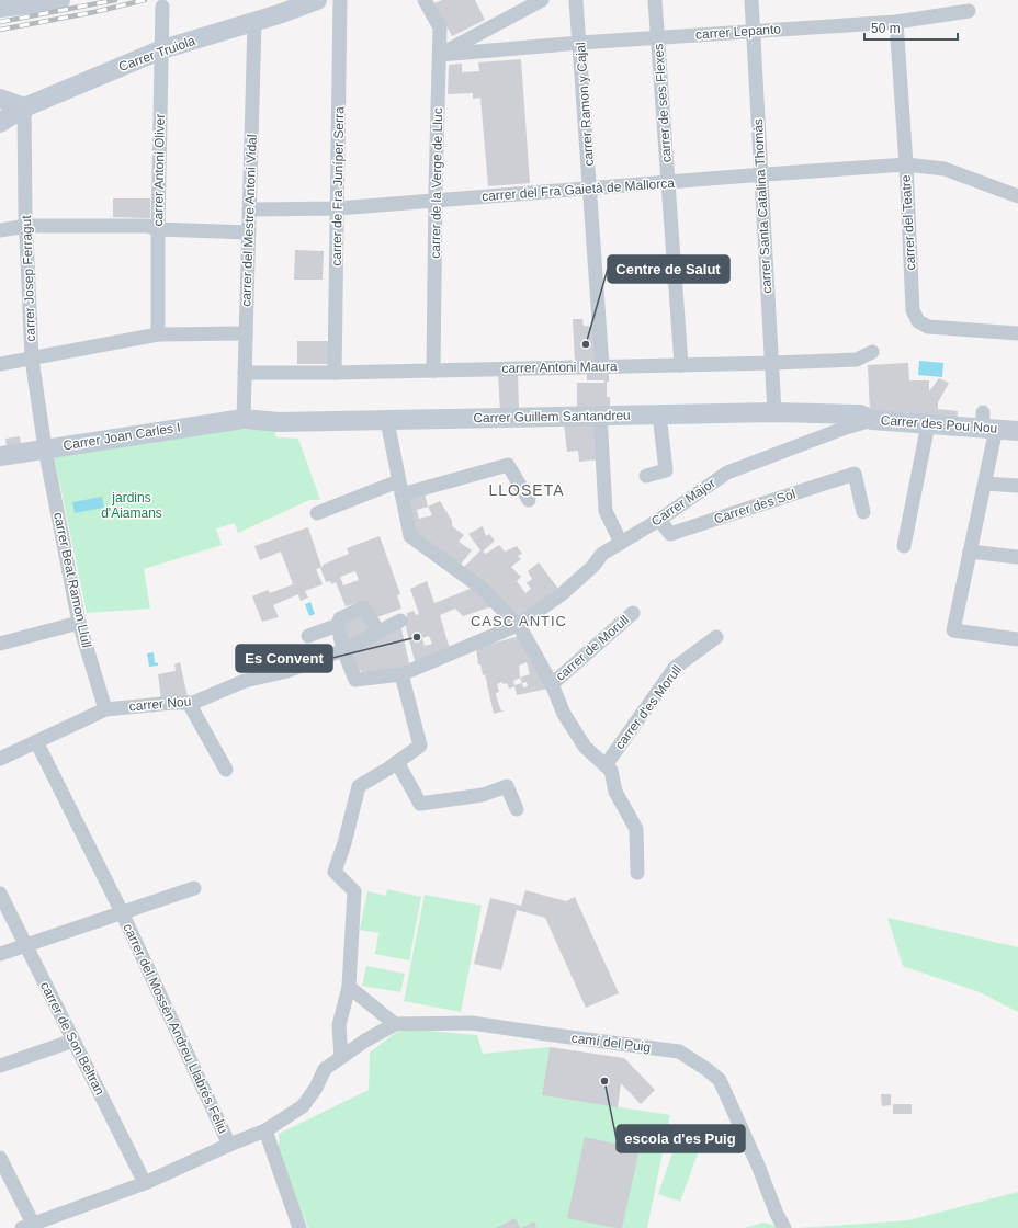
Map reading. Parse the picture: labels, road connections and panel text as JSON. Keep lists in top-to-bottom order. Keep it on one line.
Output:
{"streets":{"street":["carrer Lepanto","Carrer Truiola","carrer de ses Flexes","carrer Ramon y Cajal","carrer Antoni Oliver","carrer de la Verge de Lluc","carrer de Fra Juníper Serra","carrer del Fra Gaietà de Mallorca","carrer Santa Catalina Thomàs","carrer del Mestre Antoni Vidal","carrer del Teatre","carrer Josep Ferragut","carrer Antoni Maura","Carrer Guillem Santandreu","Carrer des Pou Nou","Carrer Joan Carles I","Carrer Major","Carrer des Sol","carrer Beat Ramon Llull","carrer de Morull","carrer Nou","carrer d'es Morull","carrer del Mossèn Andreu Llabrés Feliu","carrer de Son Beltran","camí del Puig"]},"crossings":[["carrer Lepanto","carrer de ses Flexes"],["carrer Lepanto","carrer Ramon y Cajal"],["carrer Lepanto","carrer de la Verge de Lluc"],["carrer Lepanto","carrer Santa Catalina Thomàs"],["carrer Lepanto","carrer del Teatre"],["Carrer Truiola","carrer Antoni Oliver"],["Carrer Truiola","carrer del Mestre Antoni Vidal"],["Carrer Truiola","carrer Josep Ferragut"],["carrer de ses Flexes","carrer del Fra Gaietà de Mallorca"],["carrer de ses Flexes","carrer Antoni Maura"],["carrer Ramon y Cajal","carrer del Fra Gaietà de Mallorca"],["carrer Ramon y Cajal","carrer Antoni Maura"],["carrer de la Verge de Lluc","carrer del Fra Gaietà de Mallorca"],["carrer de la Verge de Lluc","carrer Antoni Maura"],["carrer de Fra Juníper Serra","carrer del Fra Gaietà de Mallorca"],["carrer de Fra Juníper Serra","carrer Antoni Maura"],["carrer del Fra Gaietà de Mallorca","carrer Santa Catalina Thomàs"],["carrer del Fra Gaietà de Mallorca","carrer del Mestre Antoni Vidal"],["carrer del Fra Gaietà de Mallorca","carrer del Teatre"],["carrer Santa Catalina Thomàs","carrer Antoni Maura"],["carrer Santa Catalina Thomàs","Carrer Guillem Santandreu"],["carrer del Mestre Antoni Vidal","carrer Antoni Maura"],["carrer del Mestre Antoni Vidal","Carrer Guillem Santandreu"],["carrer del Mestre Antoni Vidal","Carrer Joan Carles I"],["carrer Josep Ferragut","Carrer Joan Carles I"],["carrer Josep Ferragut","carrer Beat Ramon Llull"],["Carrer Guillem Santandreu","Carrer des Pou Nou"],["Carrer Guillem Santandreu","Carrer Joan Carles I"],["Carrer Guillem Santandreu","Carrer Major"],["Carrer des Pou Nou","Carrer Major"],["Carrer Joan Carles I","carrer Beat Ramon Llull"],["Carrer Major","Carrer des Sol"],["Carrer Major","carrer Nou"],["carrer Beat Ramon Llull","carrer Nou"],["carrer Nou","carrer del Mossèn Andreu Llabrés Feliu"],["carrer del Mossèn Andreu Llabrés Feliu","camí del Puig"],["carrer de Son Beltran","camí del Puig"]],"districts":["LLOSETA","CASC ANTIC"],"parks":["jardins d'Aiamans"],"places":["Centre de Salut","Es Convent","escola d'es Puig"],"scale_bar":"50 m"}
